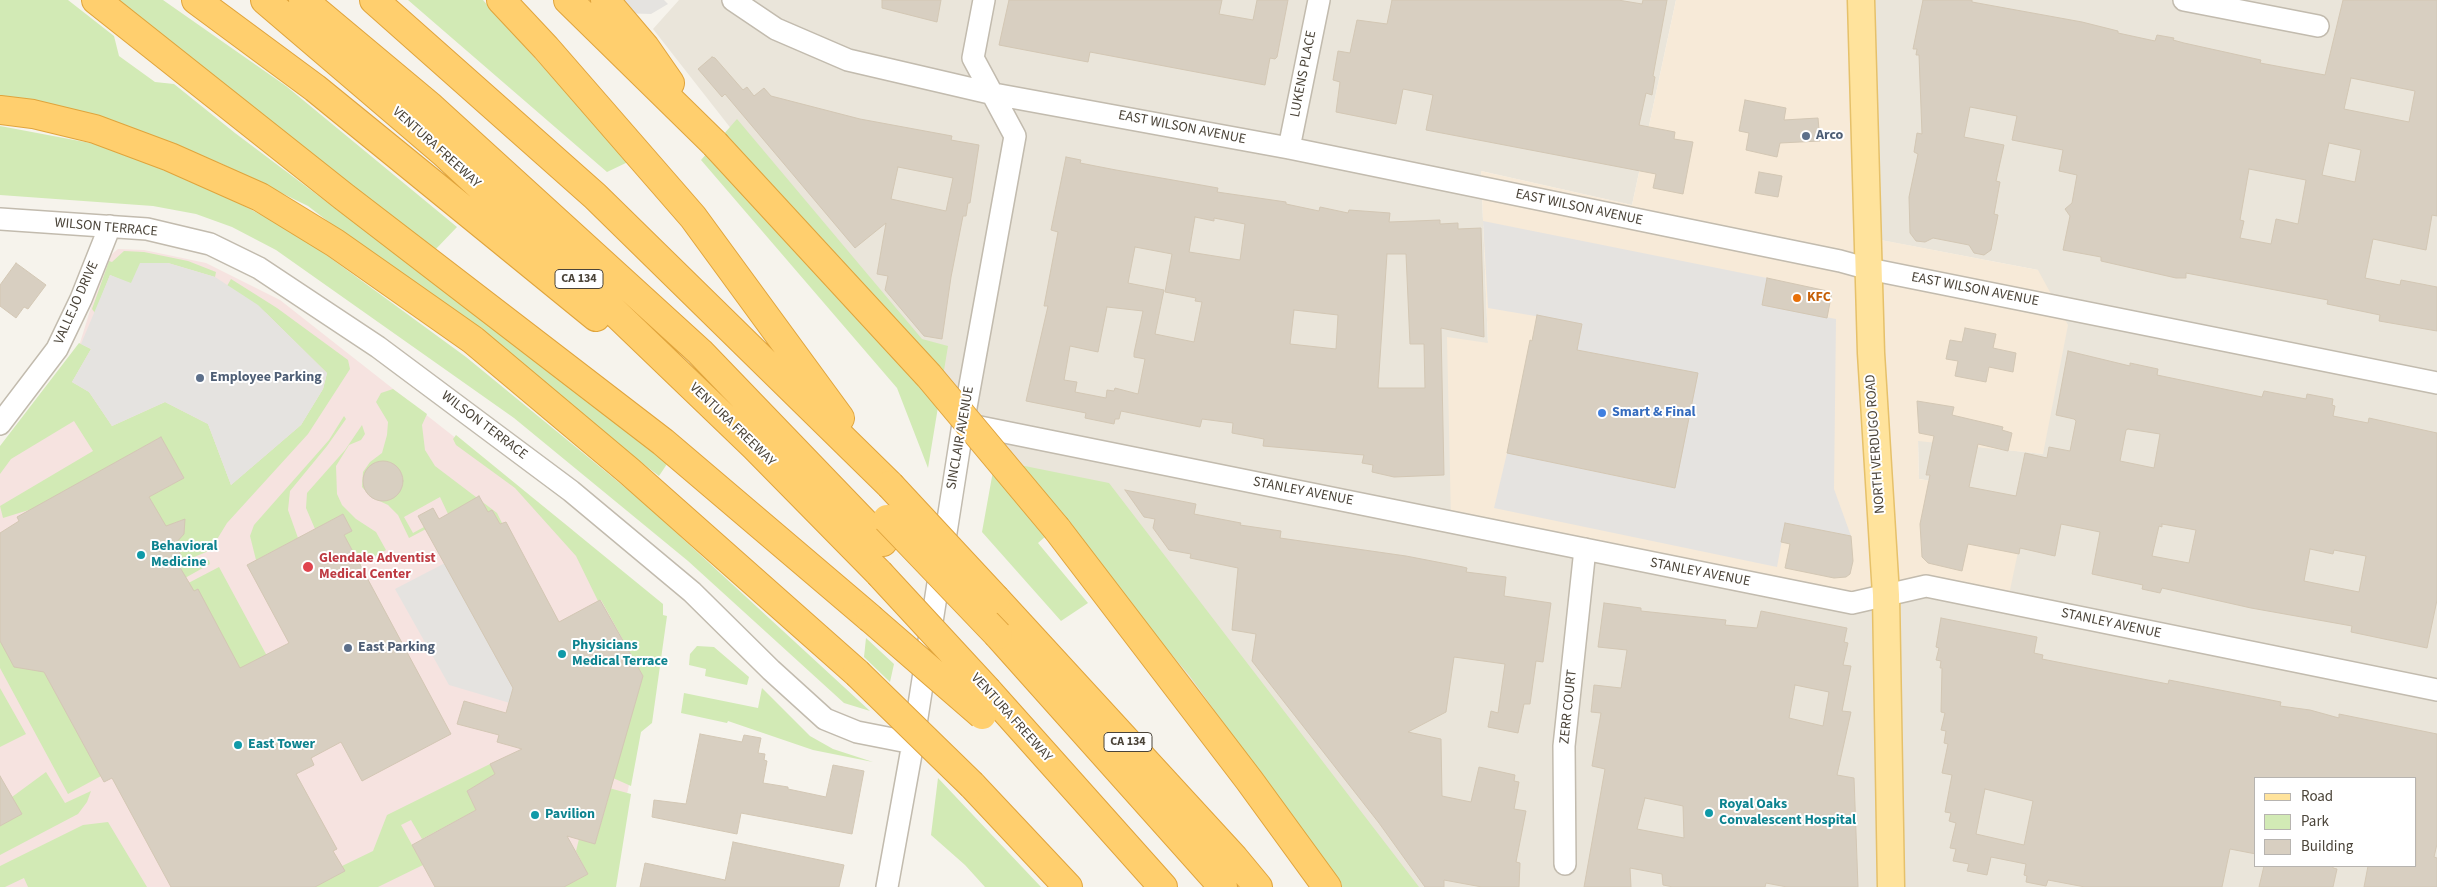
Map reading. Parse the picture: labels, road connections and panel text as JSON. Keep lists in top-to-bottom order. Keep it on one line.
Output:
{"streets":{"highway":["VENTURA FREEWAY","CA 134"],"main road":["NORTH VERDUGO ROAD"],"street":["LUKENS PLACE","EAST WILSON AVENUE","WILSON TERRACE","VALLEJO DRIVE","SINCLAIR AVENUE","STANLEY AVENUE","ZERR COURT"]},"crossings":[["LUKENS PLACE","EAST WILSON AVENUE"],["EAST WILSON AVENUE","SINCLAIR AVENUE"],["EAST WILSON AVENUE","NORTH VERDUGO ROAD"],["WILSON TERRACE","VALLEJO DRIVE"],["WILSON TERRACE","SINCLAIR AVENUE"],["SINCLAIR AVENUE","STANLEY AVENUE"],["NORTH VERDUGO ROAD","STANLEY AVENUE"],["STANLEY AVENUE","ZERR COURT"]],"places":["Arco","KFC","Employee Parking","Smart & Final","Behavioral Medicine","Glendale Adventist Medical Center","East Parking","Physicians Medical Terrace","East Tower","Royal Oaks Convalescent Hospital","Pavilion"],"legend":["Road","Park","Building"]}
